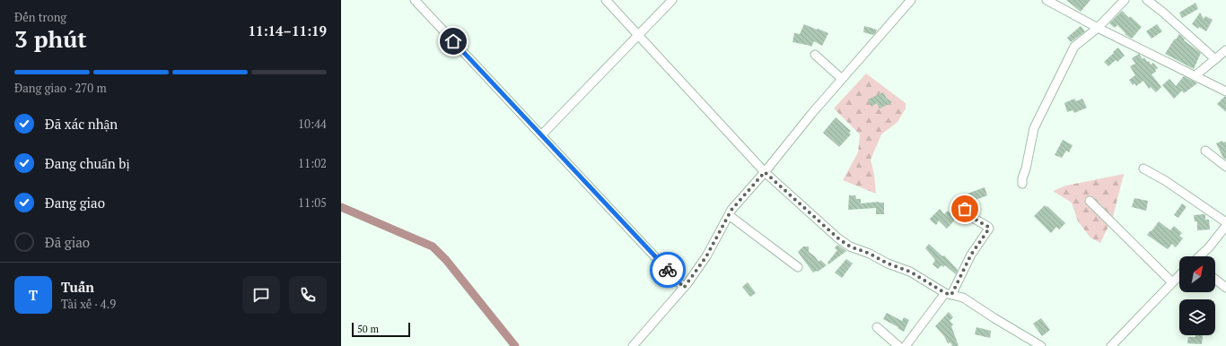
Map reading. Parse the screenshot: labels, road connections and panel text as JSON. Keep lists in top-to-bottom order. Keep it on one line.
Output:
{"scale_bar":"50 m","north":"top right","page":{"heading":["3 phút","Đến trong","11:14–11:19"],"panel":["Tuấn","Tài xế · 4.9"],"bar":"Đang giao · 270 m","list":[["Đã xác nhận","10:44"],["Đang chuẩn bị","11:02"],["Đang giao","11:05"],"Đã giao"],"round":"T","scale":"50 m"}}
